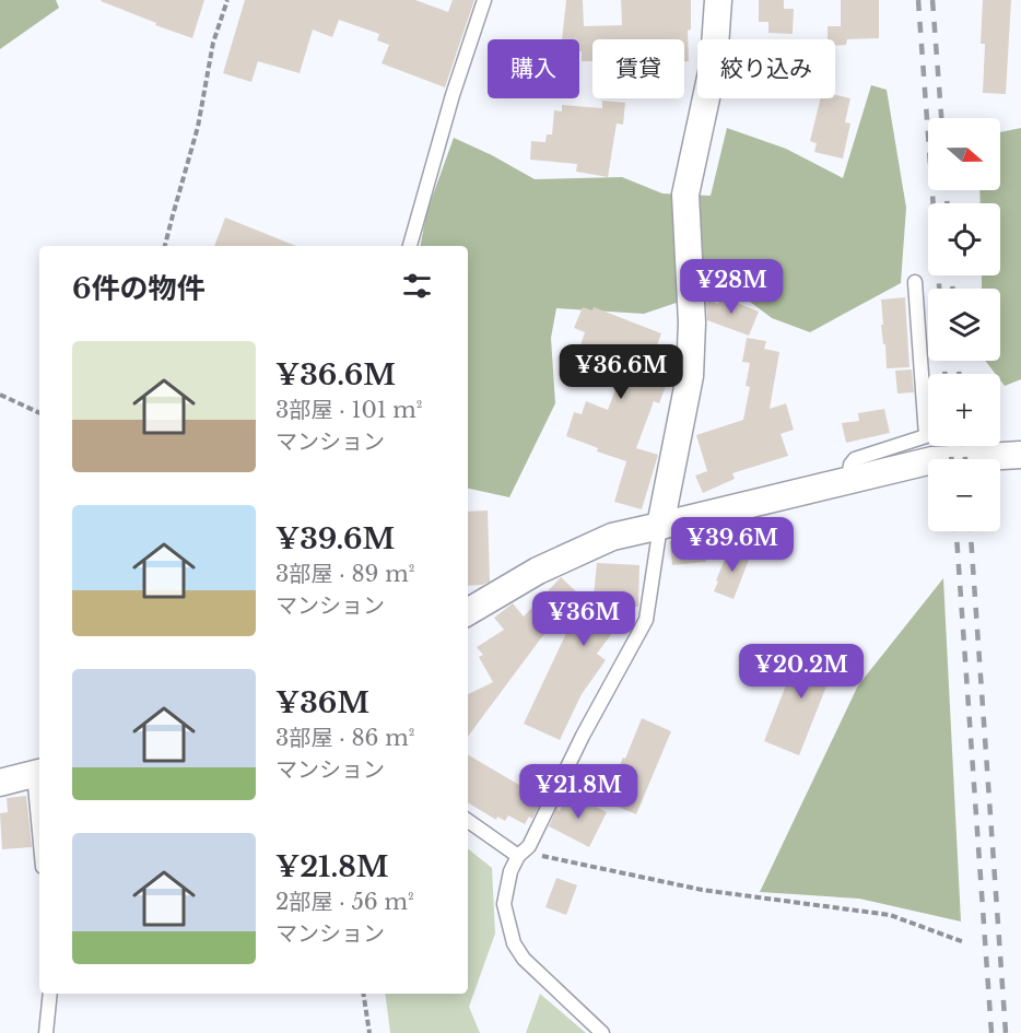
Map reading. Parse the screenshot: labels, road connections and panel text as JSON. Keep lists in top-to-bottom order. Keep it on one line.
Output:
{"north":"right","page":{"chip":["購入","賃貸","絞り込み"],"map_buttons":["+","−"],"heading":"6件の物件","price":["¥28M","¥36.6M","¥39.6M","¥36M","¥20.2M","¥21.8M"],"list":[{"name":"¥36.6M","note":"3部屋 · 101 m² · マンション"},{"name":"¥39.6M","note":"3部屋 · 89 m² · マンション"},{"name":"¥36M","note":"3部屋 · 86 m² · マンション"},{"name":"¥21.8M","note":"2部屋 · 56 m² · マンション"}]}}
